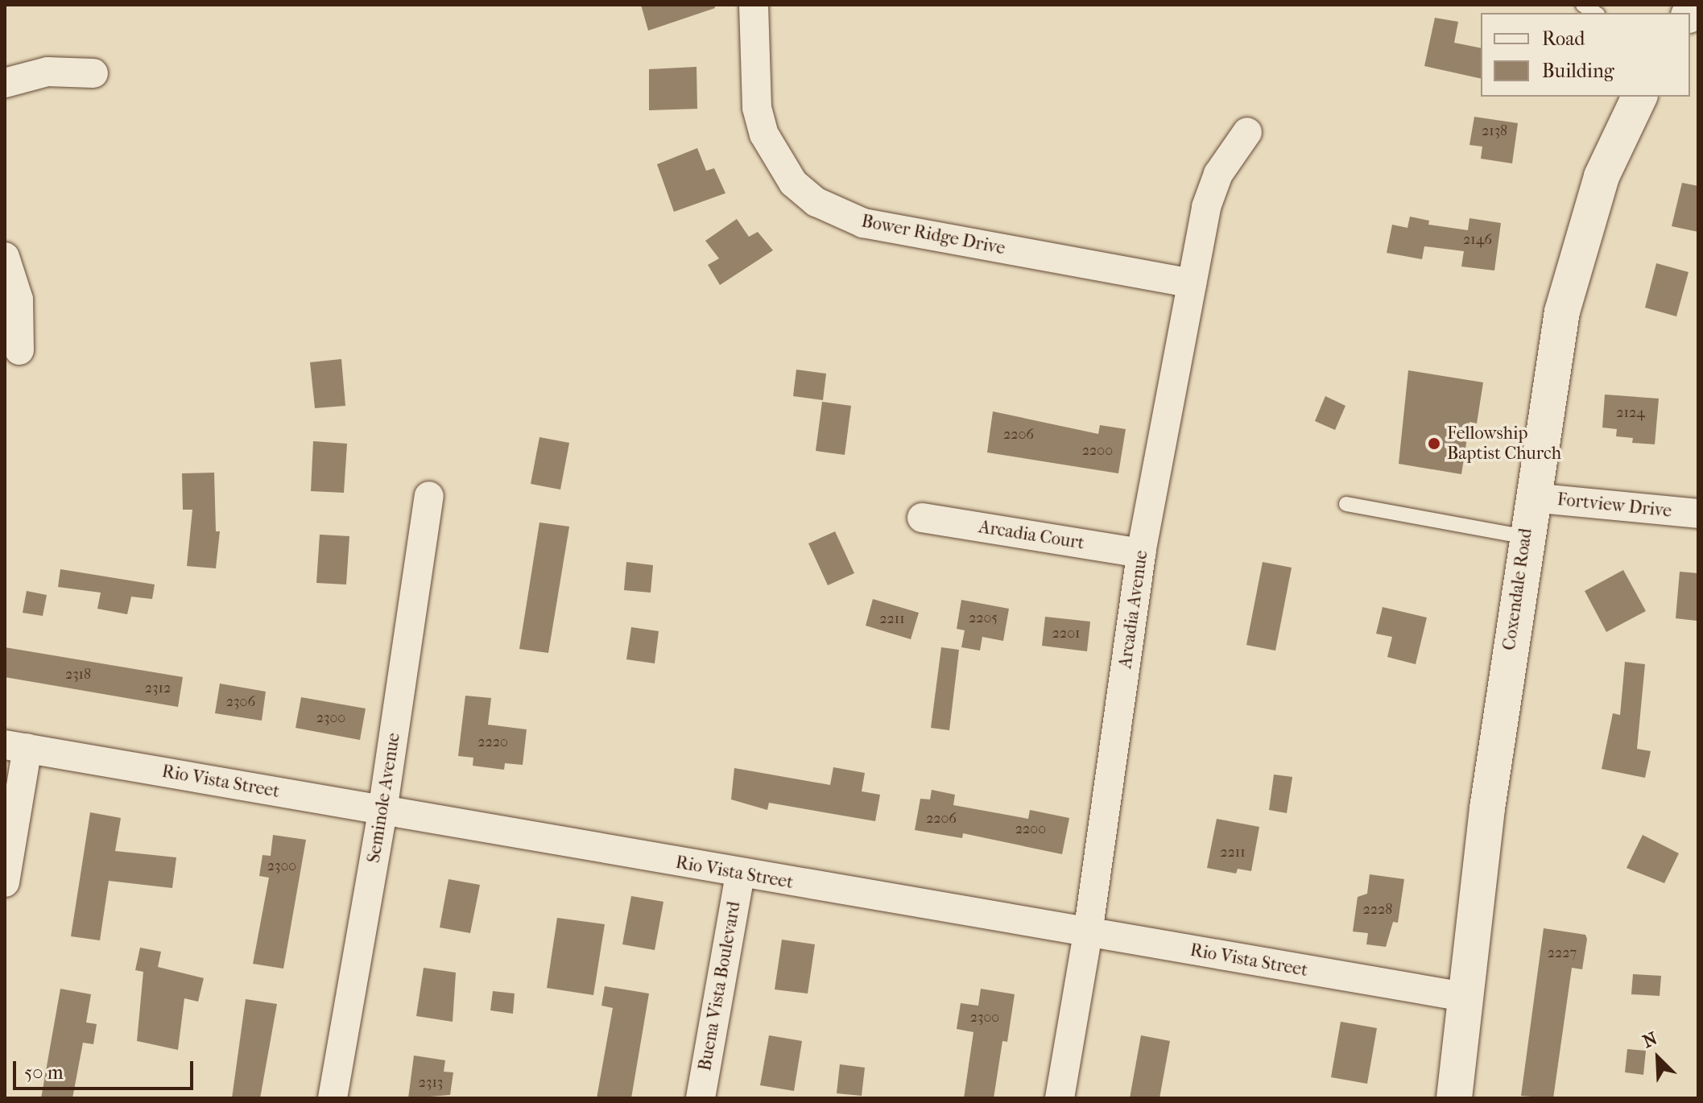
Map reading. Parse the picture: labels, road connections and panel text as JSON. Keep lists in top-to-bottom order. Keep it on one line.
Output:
{"streets":{"street":["Bower Ridge Drive","Fortview Drive","Arcadia Court","Coxendale Road","Arcadia Avenue","Rio Vista Street","Seminole Avenue","Buena Vista Boulevard"]},"crossings":[["Bower Ridge Drive","Arcadia Avenue"],["Fortview Drive","Coxendale Road"],["Arcadia Court","Arcadia Avenue"],["Coxendale Road","Rio Vista Street"],["Arcadia Avenue","Rio Vista Street"],["Rio Vista Street","Seminole Avenue"],["Rio Vista Street","Buena Vista Boulevard"]],"places":["Fellowship Baptist Church"],"house_numbers":["2138","2146","2124","2206","2200","2205","2211","2201","2318","2312","2306","2300","2220","2206","2200","2211","2300","2228","2227","2300","2313"],"legend":["Road","Building"],"scale_bar":"50 m","north":"top left"}
